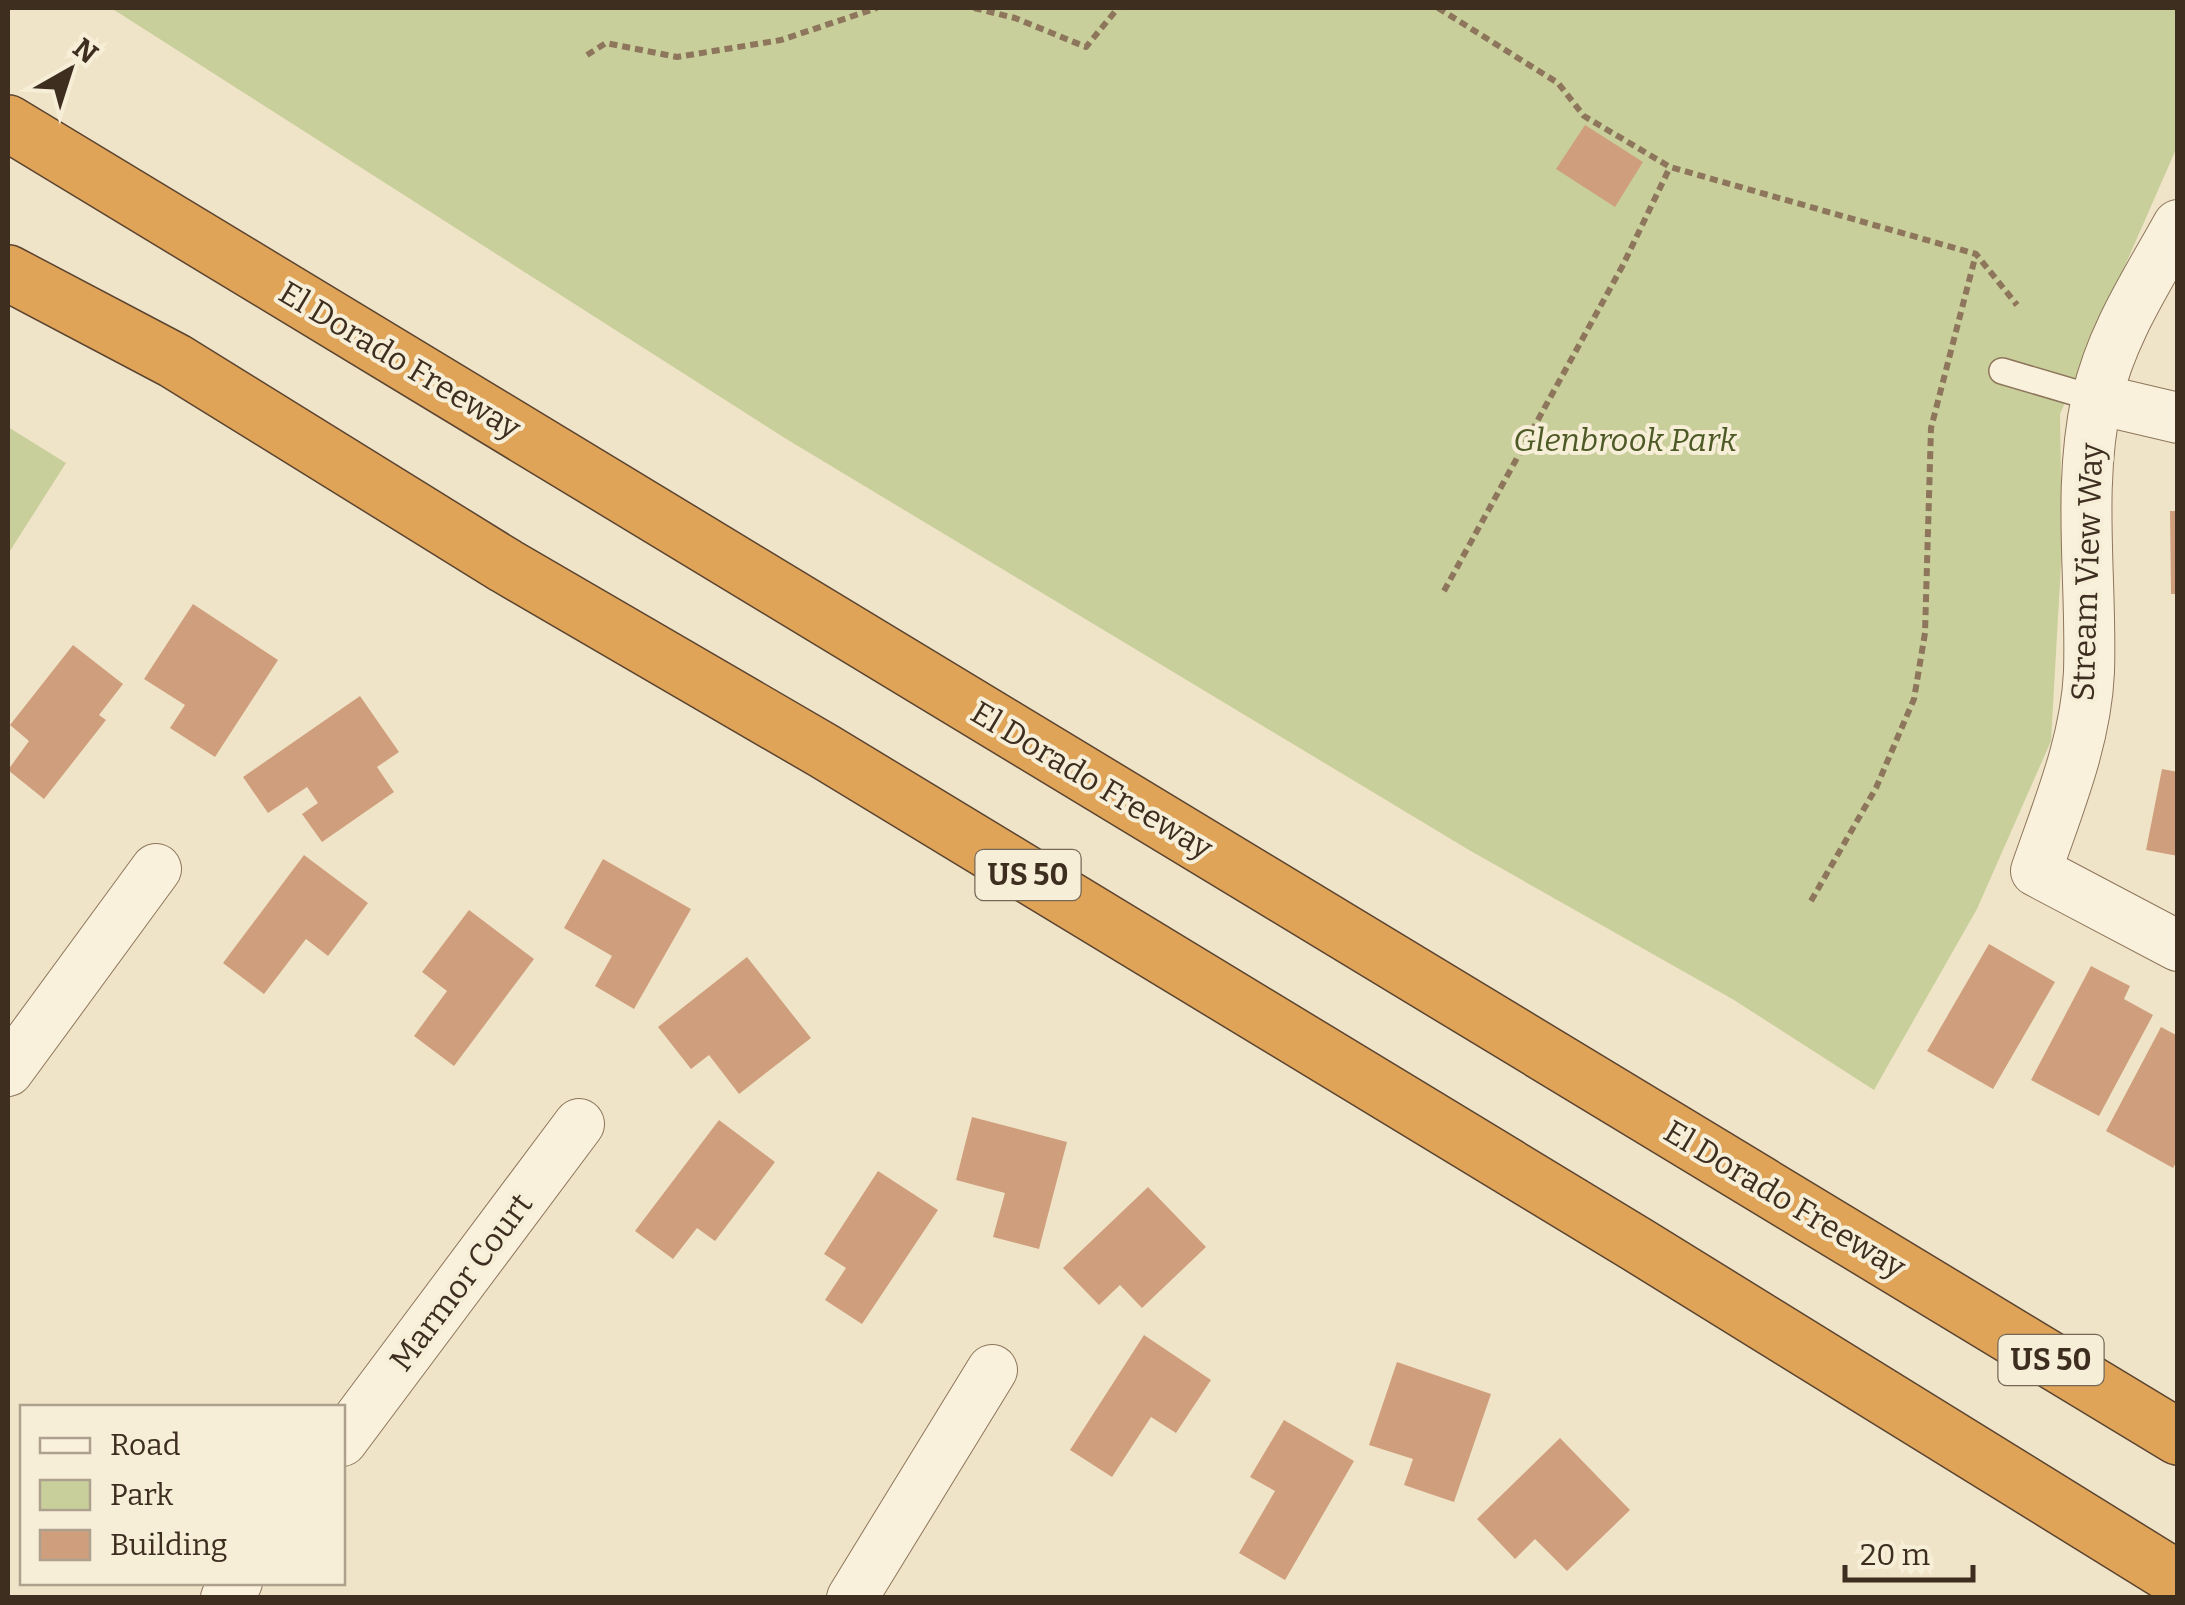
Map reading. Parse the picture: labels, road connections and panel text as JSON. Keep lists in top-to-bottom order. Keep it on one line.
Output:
{"streets":{"highway":["El Dorado Freeway","US 50"],"street":["Stream View Way","Marmor Court"]},"parks":["Glenbrook Park"],"legend":["Road","Park","Building"],"scale_bar":"20 m","north":"top right"}
